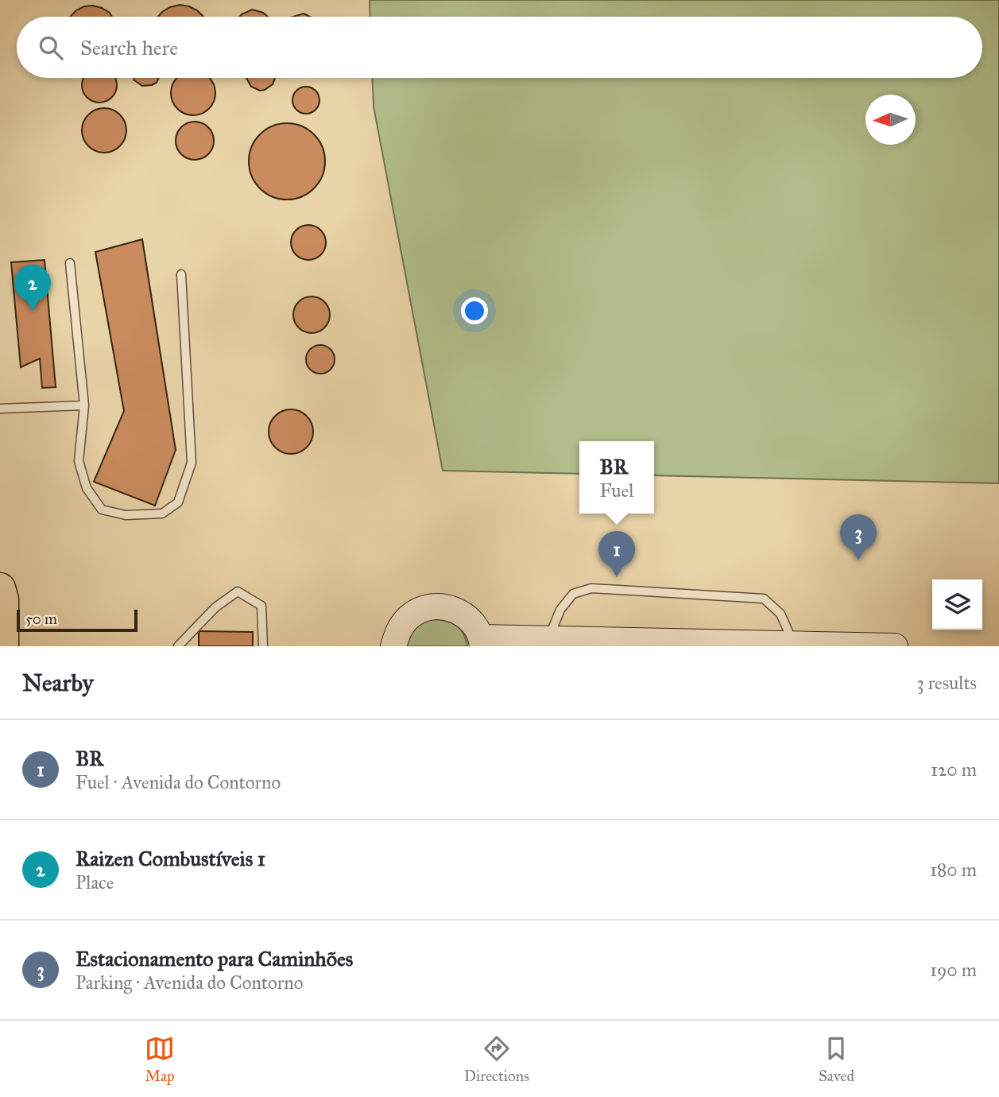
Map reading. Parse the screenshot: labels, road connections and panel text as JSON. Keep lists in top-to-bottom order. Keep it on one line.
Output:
{"scale_bar":"50 m","north":"left","page":{"search":"Search here","pins":["2","3","1"],"popup":["BR","Fuel"],"scale":"50 m","heading":["Nearby","3 results"],"list":[{"mark":"1","name":"BR","note":"Fuel · Avenida do Contorno","value":"120 m"},{"mark":"2","name":"Raizen Combustíveis 1","note":"Place","value":"180 m"},{"mark":"3","name":"Estacionamento para Caminhões","note":"Parking · Avenida do Contorno","value":"190 m"}],"nav":["Map","Directions","Saved"]}}
